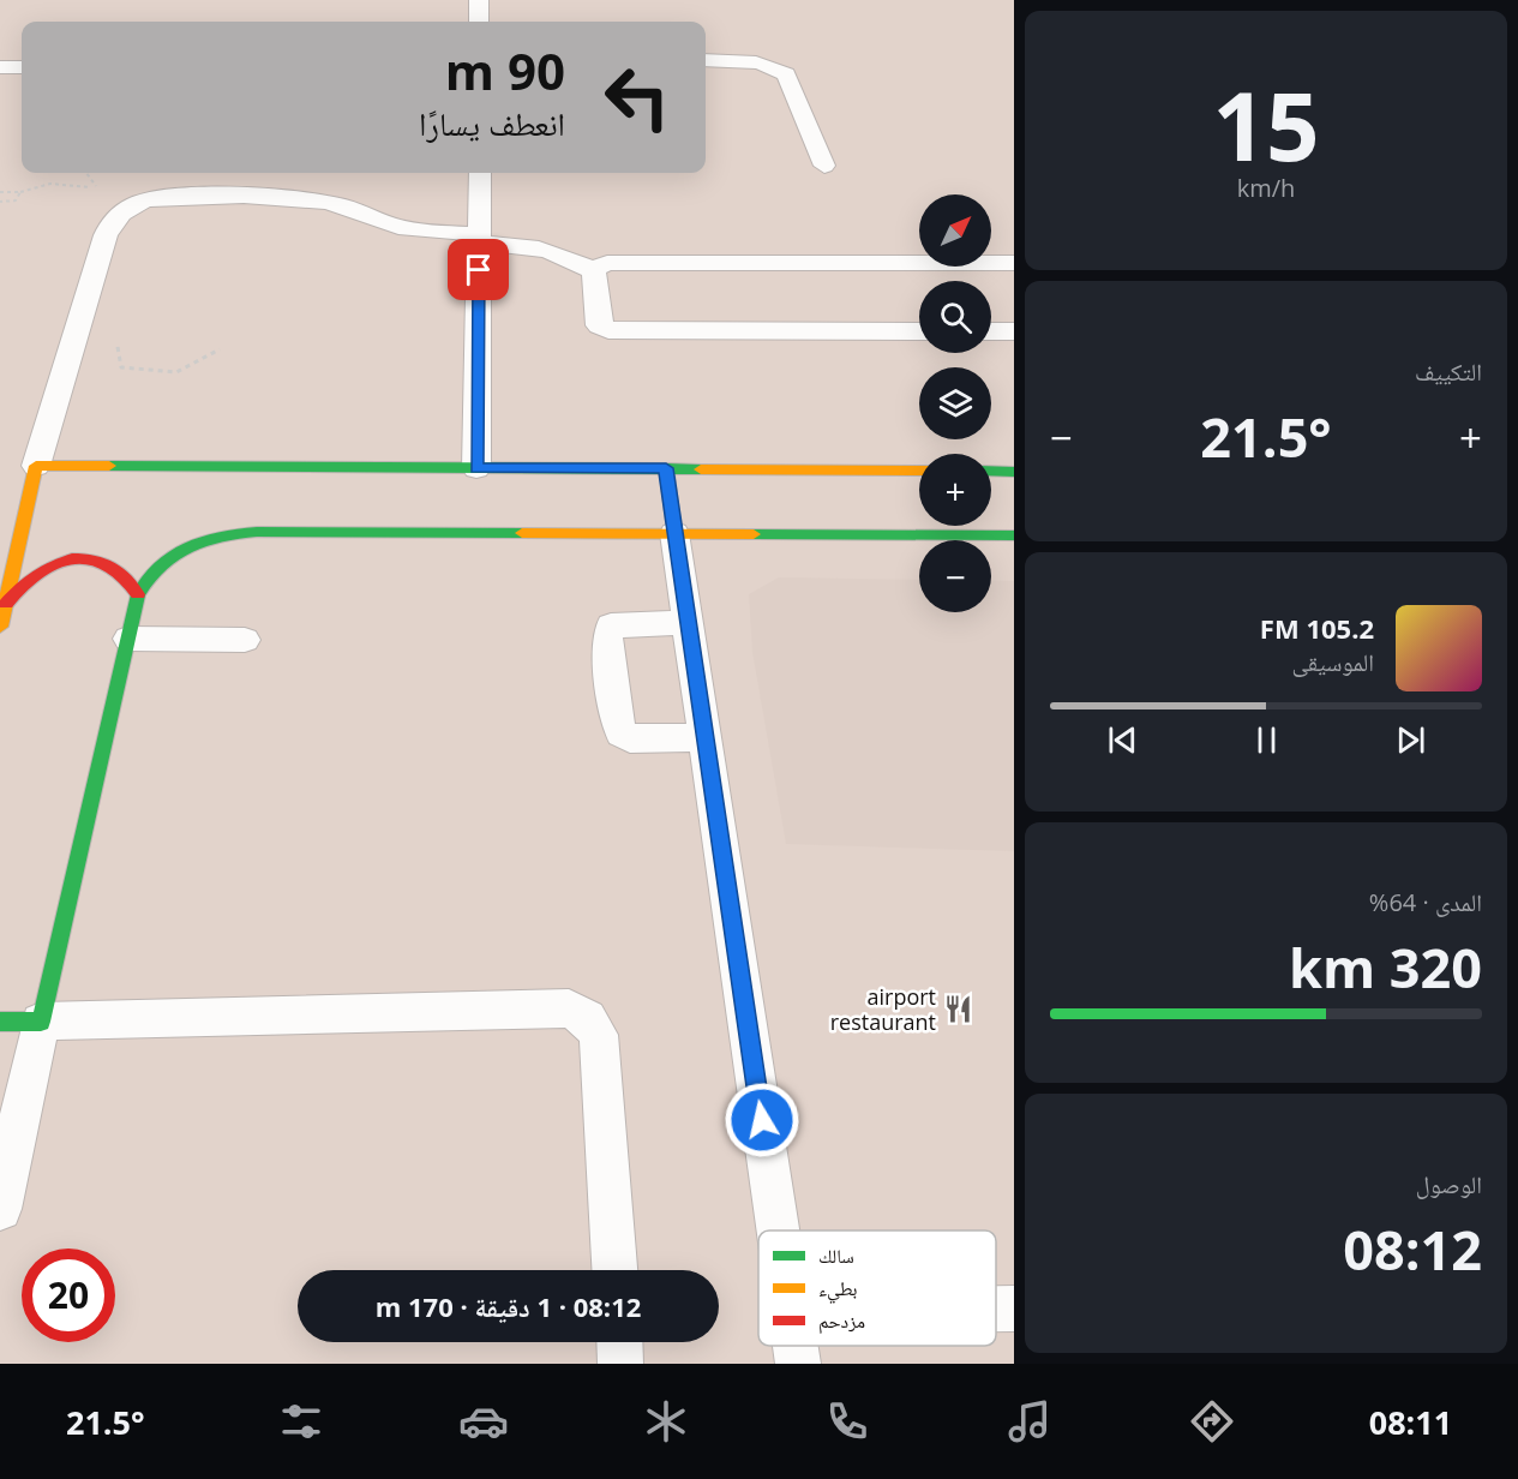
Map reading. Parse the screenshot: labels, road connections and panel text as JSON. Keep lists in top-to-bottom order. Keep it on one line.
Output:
{"places":{"restaurant":["airport restaurant"]},"legend":["سالك","بطيء","مزدحم"],"north":"top right","page":{"tile":[["15","km/h"],"التكييف",["المدى · 64%","320 km"],["الوصول","08:12"]],"turn":["90 m","انعطف يسارًا"],"map_buttons":["+","−"],"heat":["−","21.5°","+"],"song":["105.2 FM","الموسيقى"],"limit":"20","trip":"08:12 · 1 دقيقة · 170 m","tabs":["08:11","21.5°"]}}
